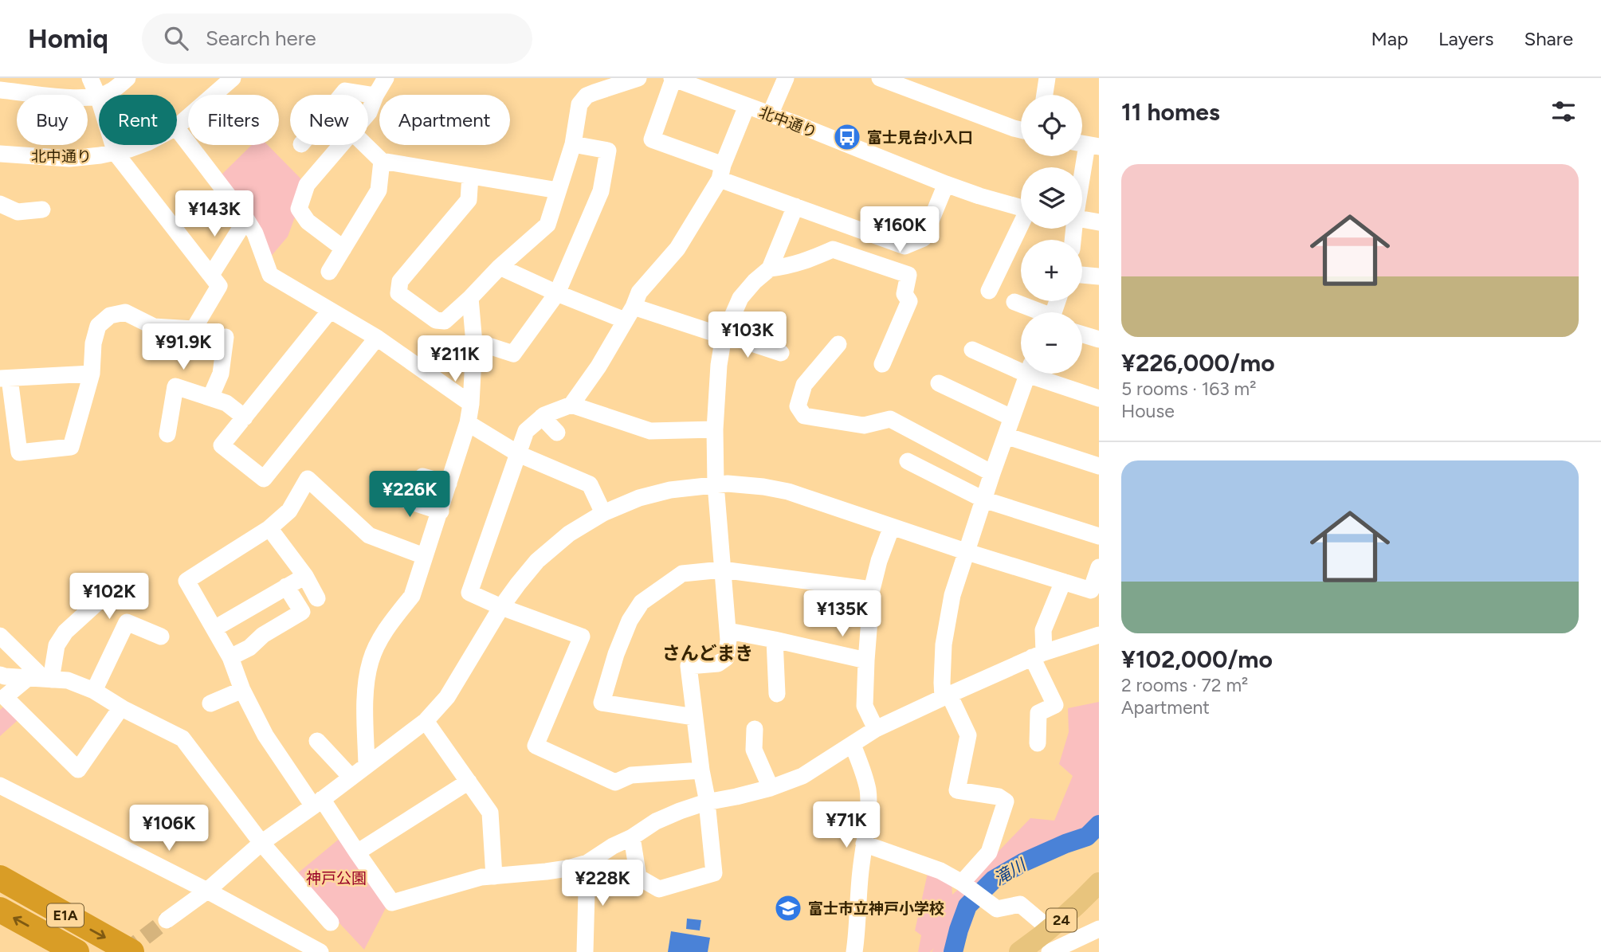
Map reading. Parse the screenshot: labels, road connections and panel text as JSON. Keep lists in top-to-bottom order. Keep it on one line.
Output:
{"streets":{"highway":["E1A"],"main road":["24"],"street":["北中通り"]},"districts":["さんどまき"],"water":["滝川"],"parks":["神戸公園"],"places":{"bus stop":["富士見台小入口"],"school or university":["富士市立神戸小学校"]},"page":{"header":"Homiq","search":"Search here","nav":["Map","Layers","Share"],"heading":"11 homes","map_buttons":["+","−"],"chip":["Buy","Rent","Filters","New","Apartment"],"list":[{"name":"¥226,000/mo","note":"5 rooms · 163 m² · House"},{"name":"¥102,000/mo","note":"2 rooms · 72 m² · Apartment"}],"price":["¥143K","¥160K","¥103K","¥91.9K","¥211K","¥226K","¥102K","¥135K","¥71K","¥106K","¥228K"]}}
